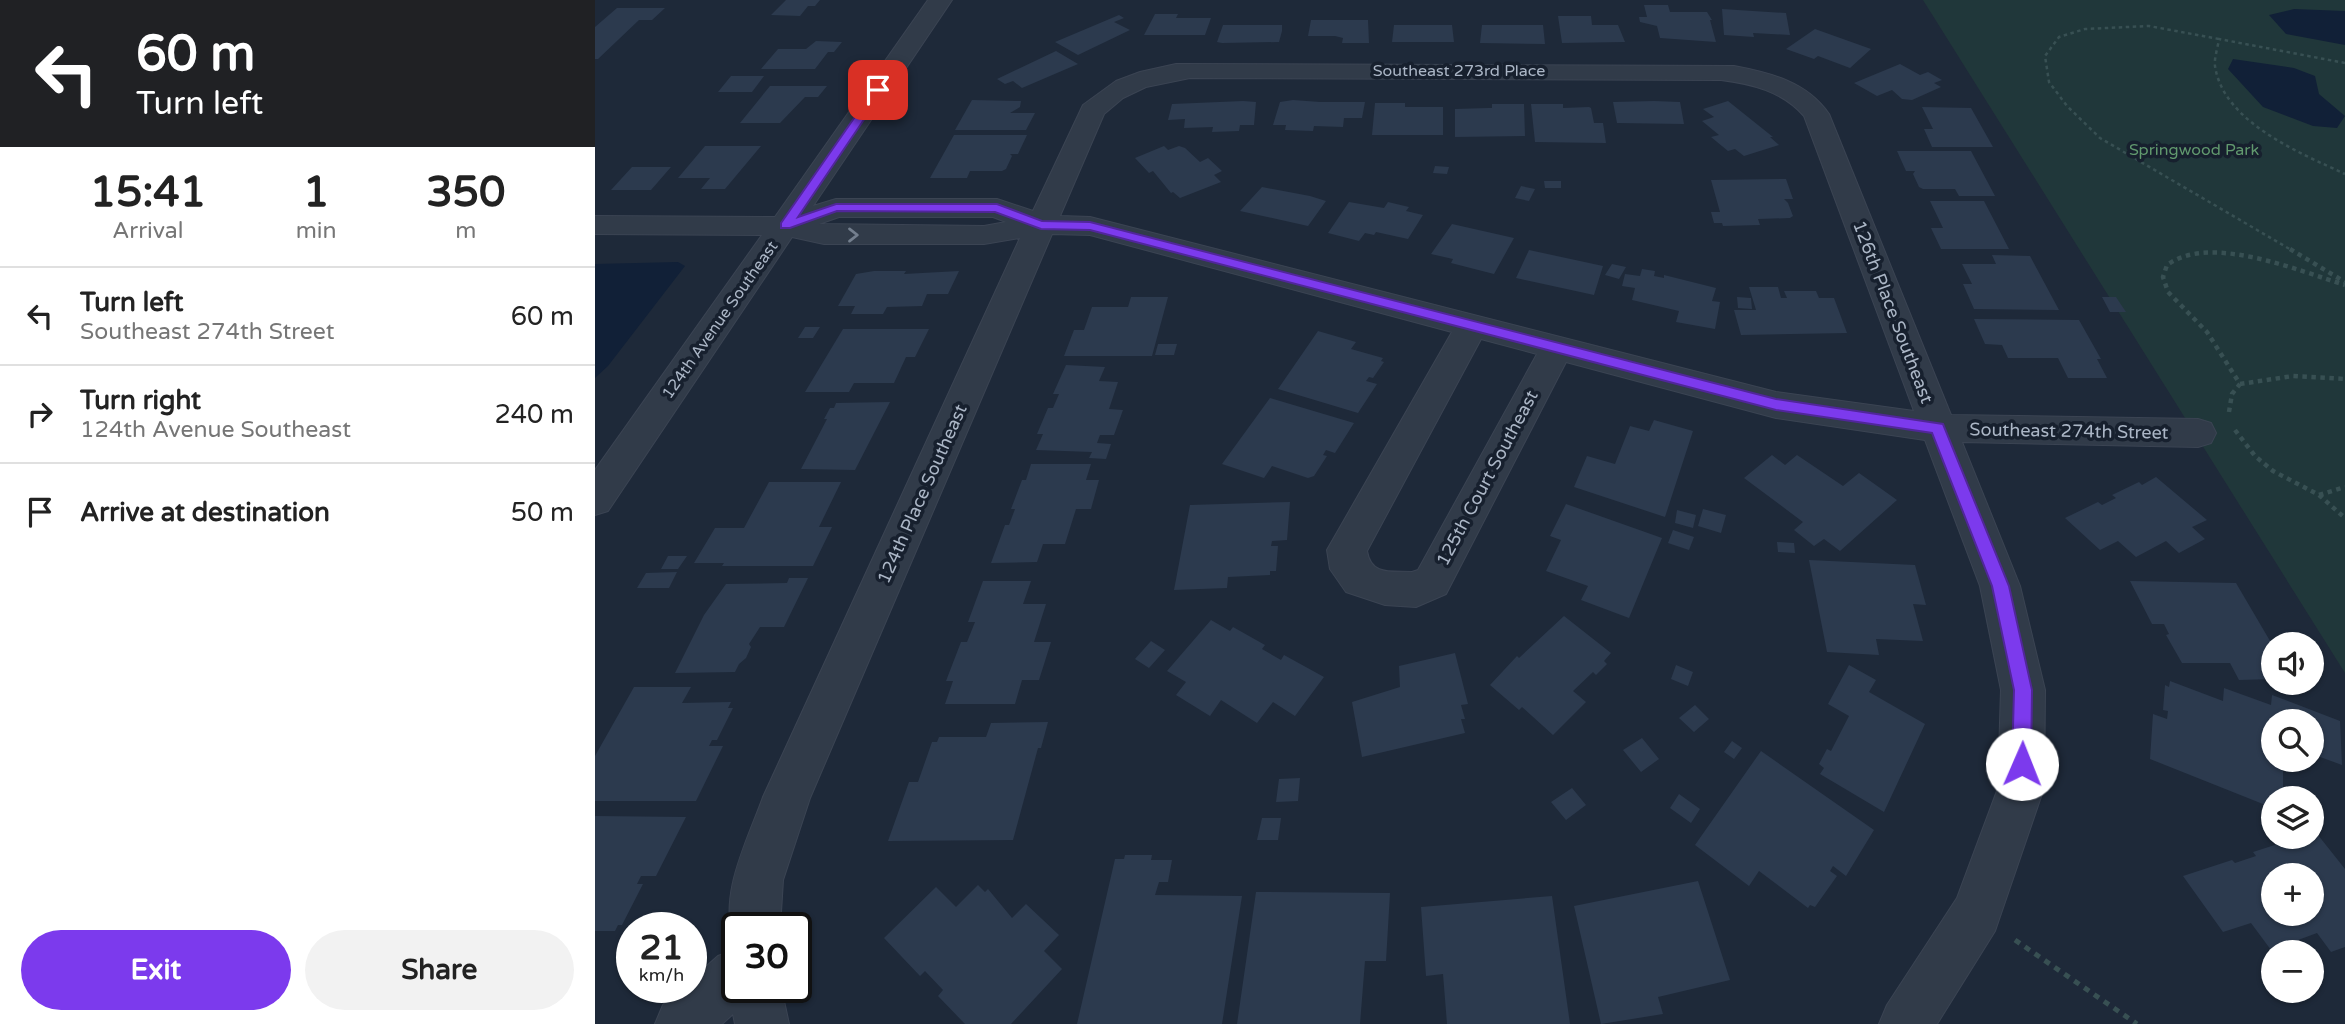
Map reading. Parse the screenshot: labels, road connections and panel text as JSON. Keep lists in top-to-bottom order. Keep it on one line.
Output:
{"streets":{"street":["Southeast 273rd Place","126th Place Southeast","124th Avenue Southeast","Southeast 274th Street","125th Court Southeast","124th Place Southeast"]},"crossings":[["Southeast 273rd Place","126th Place Southeast"],["Southeast 273rd Place","124th Place Southeast"],["126th Place Southeast","Southeast 274th Street"],["124th Avenue Southeast","Southeast 274th Street"],["Southeast 274th Street","125th Court Southeast"],["Southeast 274th Street","124th Place Southeast"]],"parks":["Springwood Park"],"page":{"turn":["60 m","Turn left"],"eta":["15:41","Arrival","1","min","350","m"],"list":[{"name":"Turn left","note":"Southeast 274th Street","value":"60 m"},{"name":"Turn right","note":"124th Avenue Southeast","value":"240 m"},{"name":"Arrive at destination","value":"50 m"}],"map_buttons":["+","−"],"speed":"21 km/h","limit":"30","buttons":["Exit","Share"]}}
